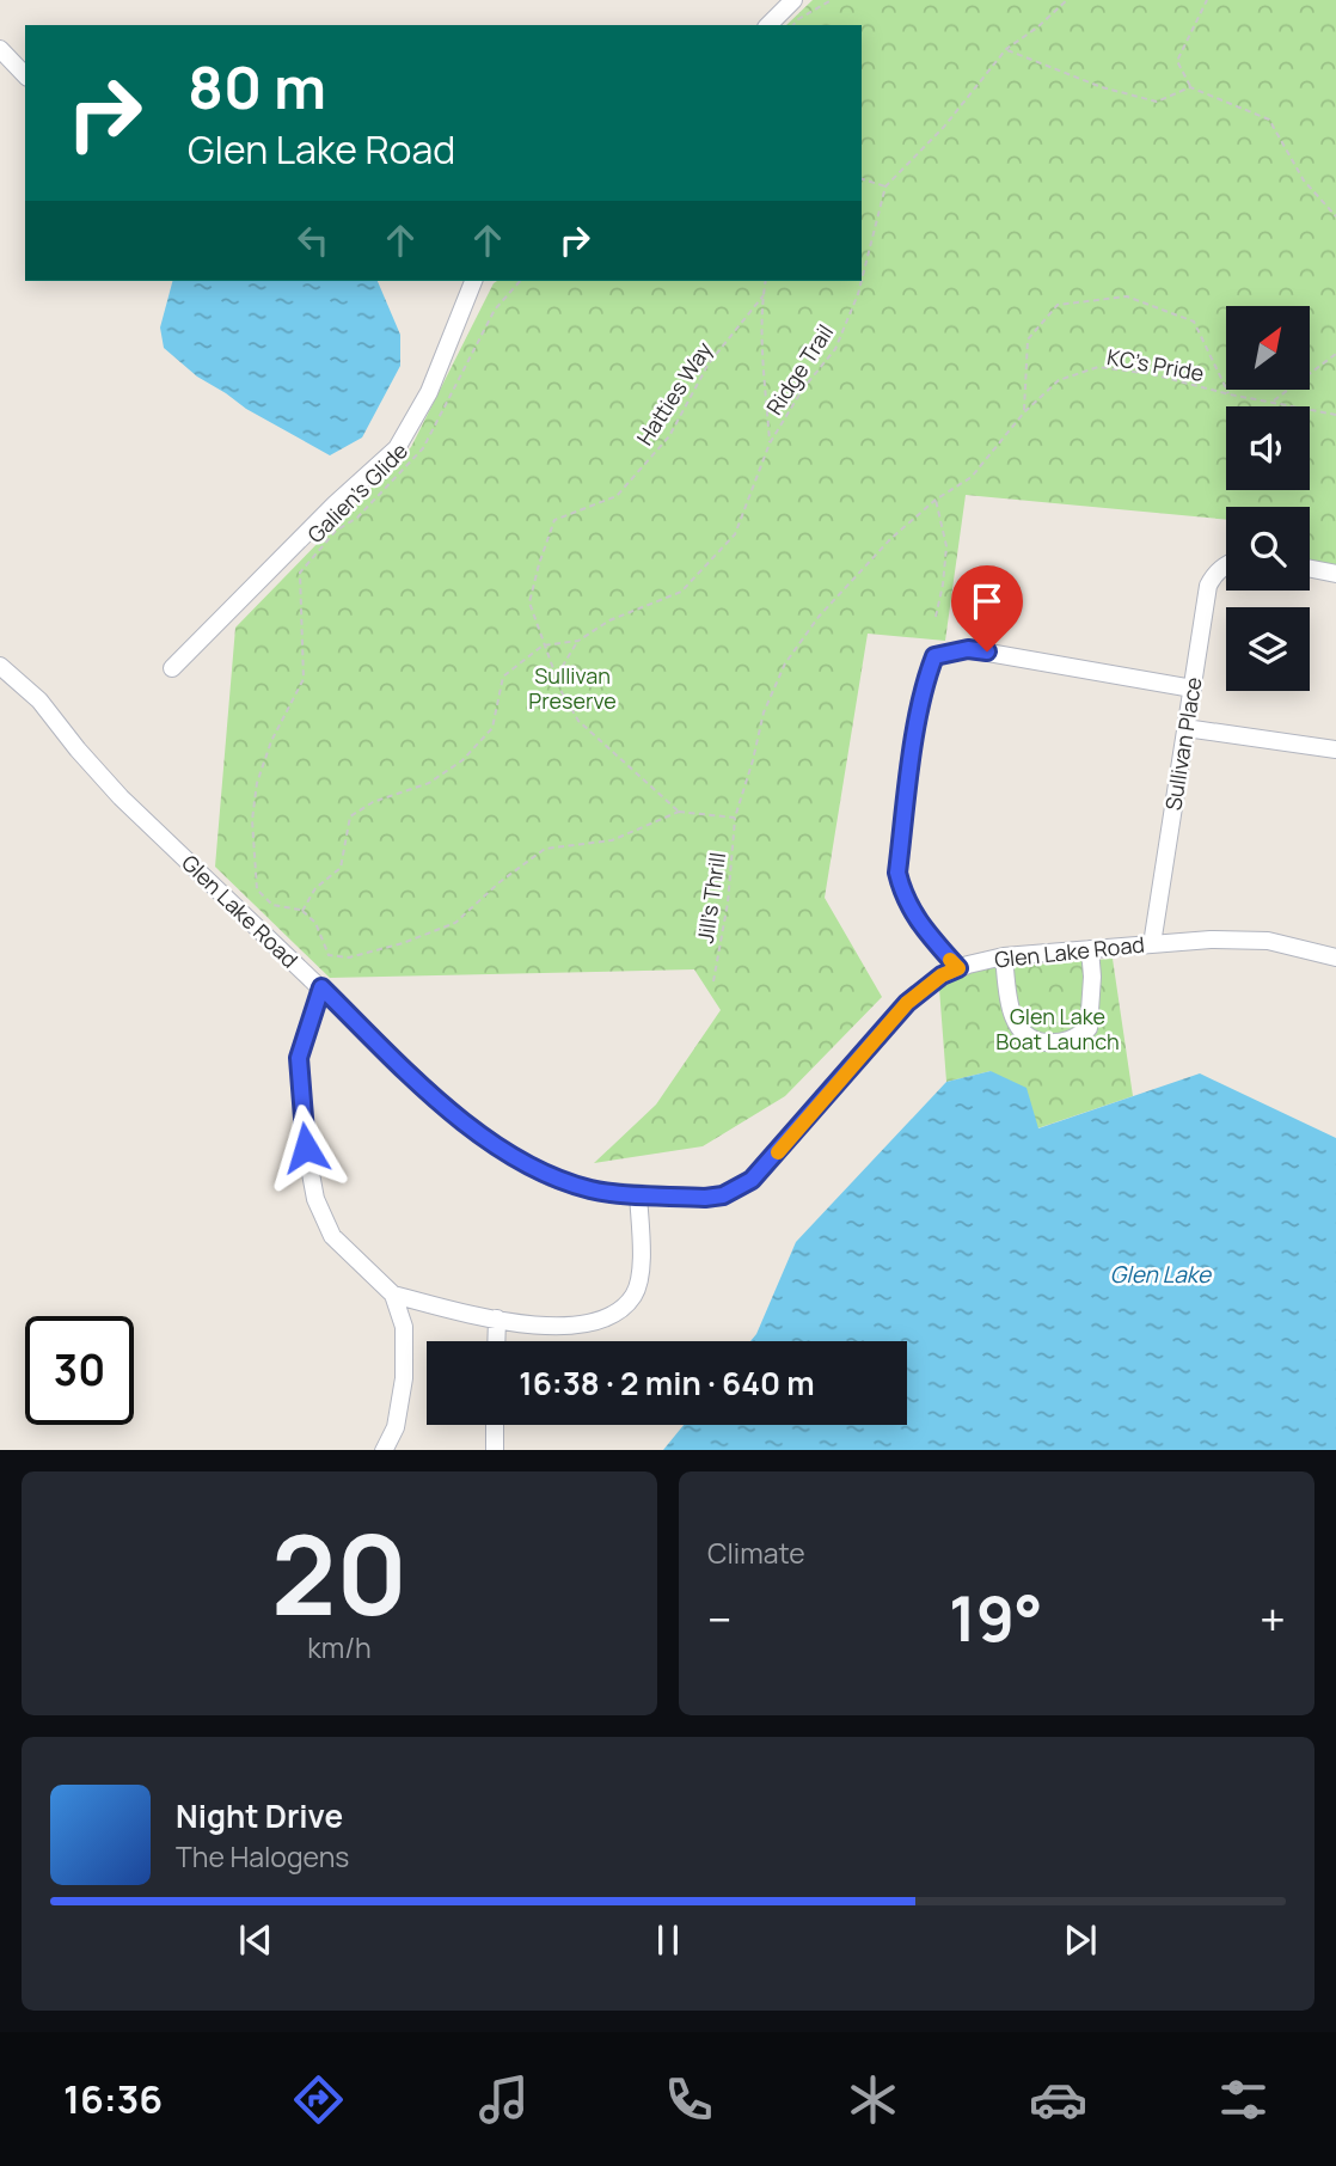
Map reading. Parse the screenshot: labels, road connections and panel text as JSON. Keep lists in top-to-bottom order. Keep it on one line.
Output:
{"streets":{"street":["Sullivan Place","Glen Lake Road"],"path":["KC's Pride","Ridge Trail","Hatties Way","Galien's Glide","Jill's Thrill"]},"crossings":[["KC's Pride","Jill's Thrill"],["Ridge Trail","Hatties Way"],["Sullivan Place","Glen Lake Road"]],"water":["Glen Lake"],"parks":["Sullivan Preserve","Glen Lake Boat Launch"],"north":"top right","page":{"turn":["80 m","Glen Lake Road"],"limit":"30","trip":"16:38 · 2 min · 640 m","tile":[["20","km/h"],"Climate"],"heat":["−","19°","+"],"song":["Night Drive","The Halogens"],"tabs":"16:36"}}
